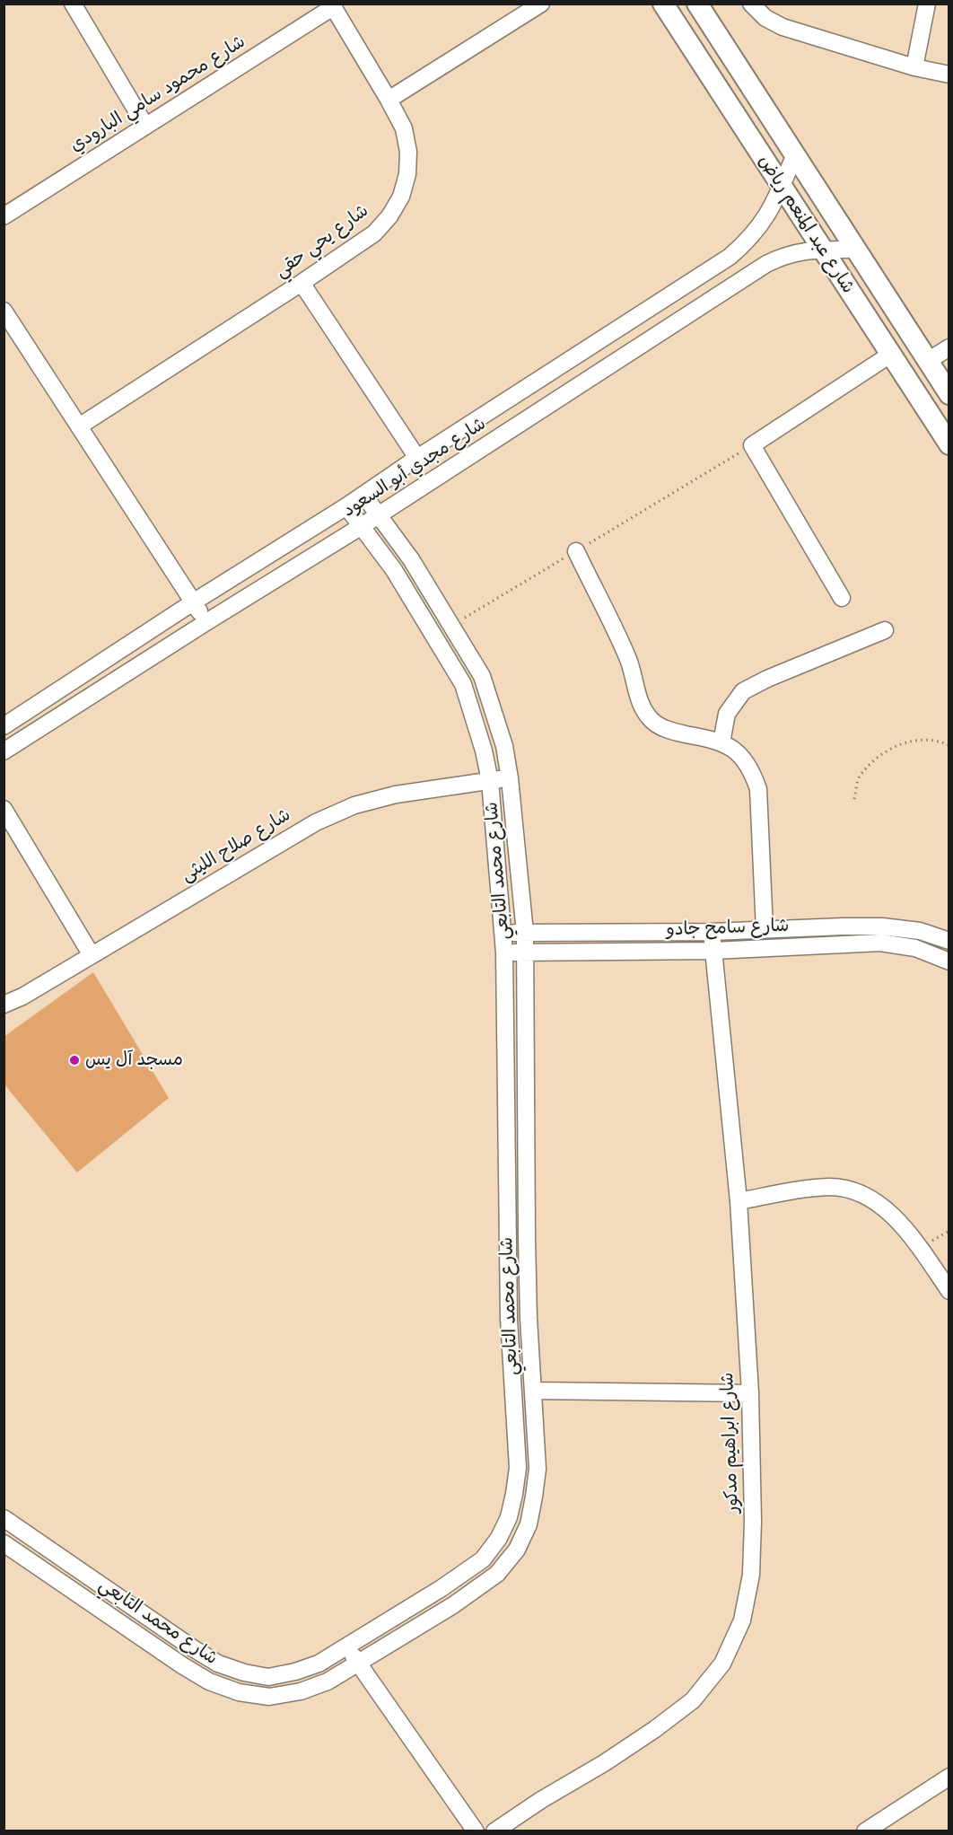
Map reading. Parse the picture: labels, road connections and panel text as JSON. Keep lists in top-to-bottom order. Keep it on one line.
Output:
{"streets":{"street":["شارع محمود سامي البارودي","شارع عبد المنعم رياض","شارع يحي حقي","شارع مجدي أبو السعود","شارع صلاح الليثى","شارع محمد التابعي","شارع سامح جادو","شارع ابراهيم مدكور"]},"crossings":[["شارع محمود سامي البارودي","شارع يحي حقي"],["شارع عبد المنعم رياض","شارع مجدي أبو السعود"],["شارع مجدي أبو السعود","شارع محمد التابعي"],["شارع صلاح الليثى","شارع محمد التابعي"],["شارع محمد التابعي","شارع سامح جادو"],["شارع سامح جادو","شارع ابراهيم مدكور"]],"places":["مسجد آل يس"]}
